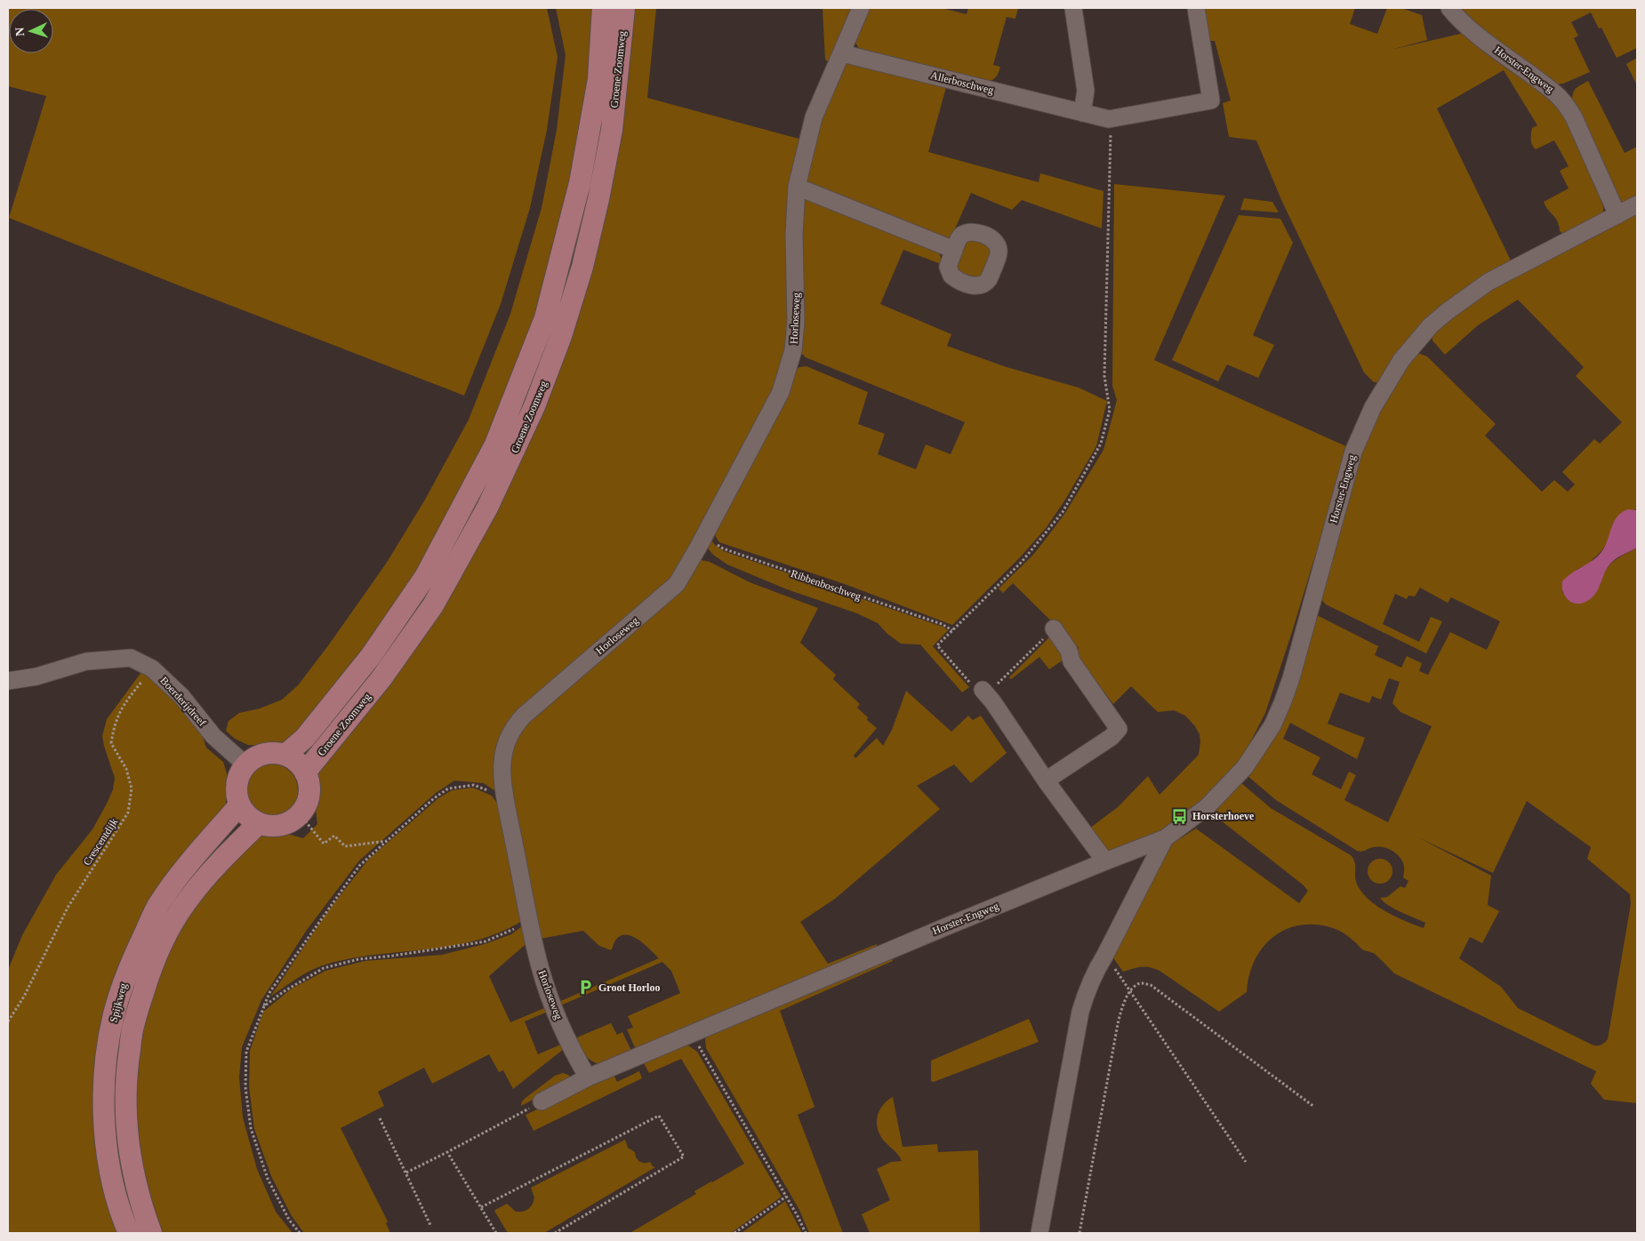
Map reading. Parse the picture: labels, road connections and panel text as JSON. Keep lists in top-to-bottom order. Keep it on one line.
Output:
{"streets":{"main road":["Groene Zoomweg","Spijkweg"],"street":["Horster-Engweg","Allerboschweg","Horloseweg","Boerderijdreef"],"path":["Ribbenboschweg","Crescentdijk"]},"crossings":[["Groene Zoomweg","Boerderijdreef"],["Groene Zoomweg","Spijkweg"],["Allerboschweg","Horloseweg"],["Horloseweg","Ribbenboschweg"],["Boerderijdreef","Crescentdijk"],["Boerderijdreef","Spijkweg"]],"places":{"bus stop":["Horsterhoeve"],"parking":["Groot Horloo"]},"north":"left"}
